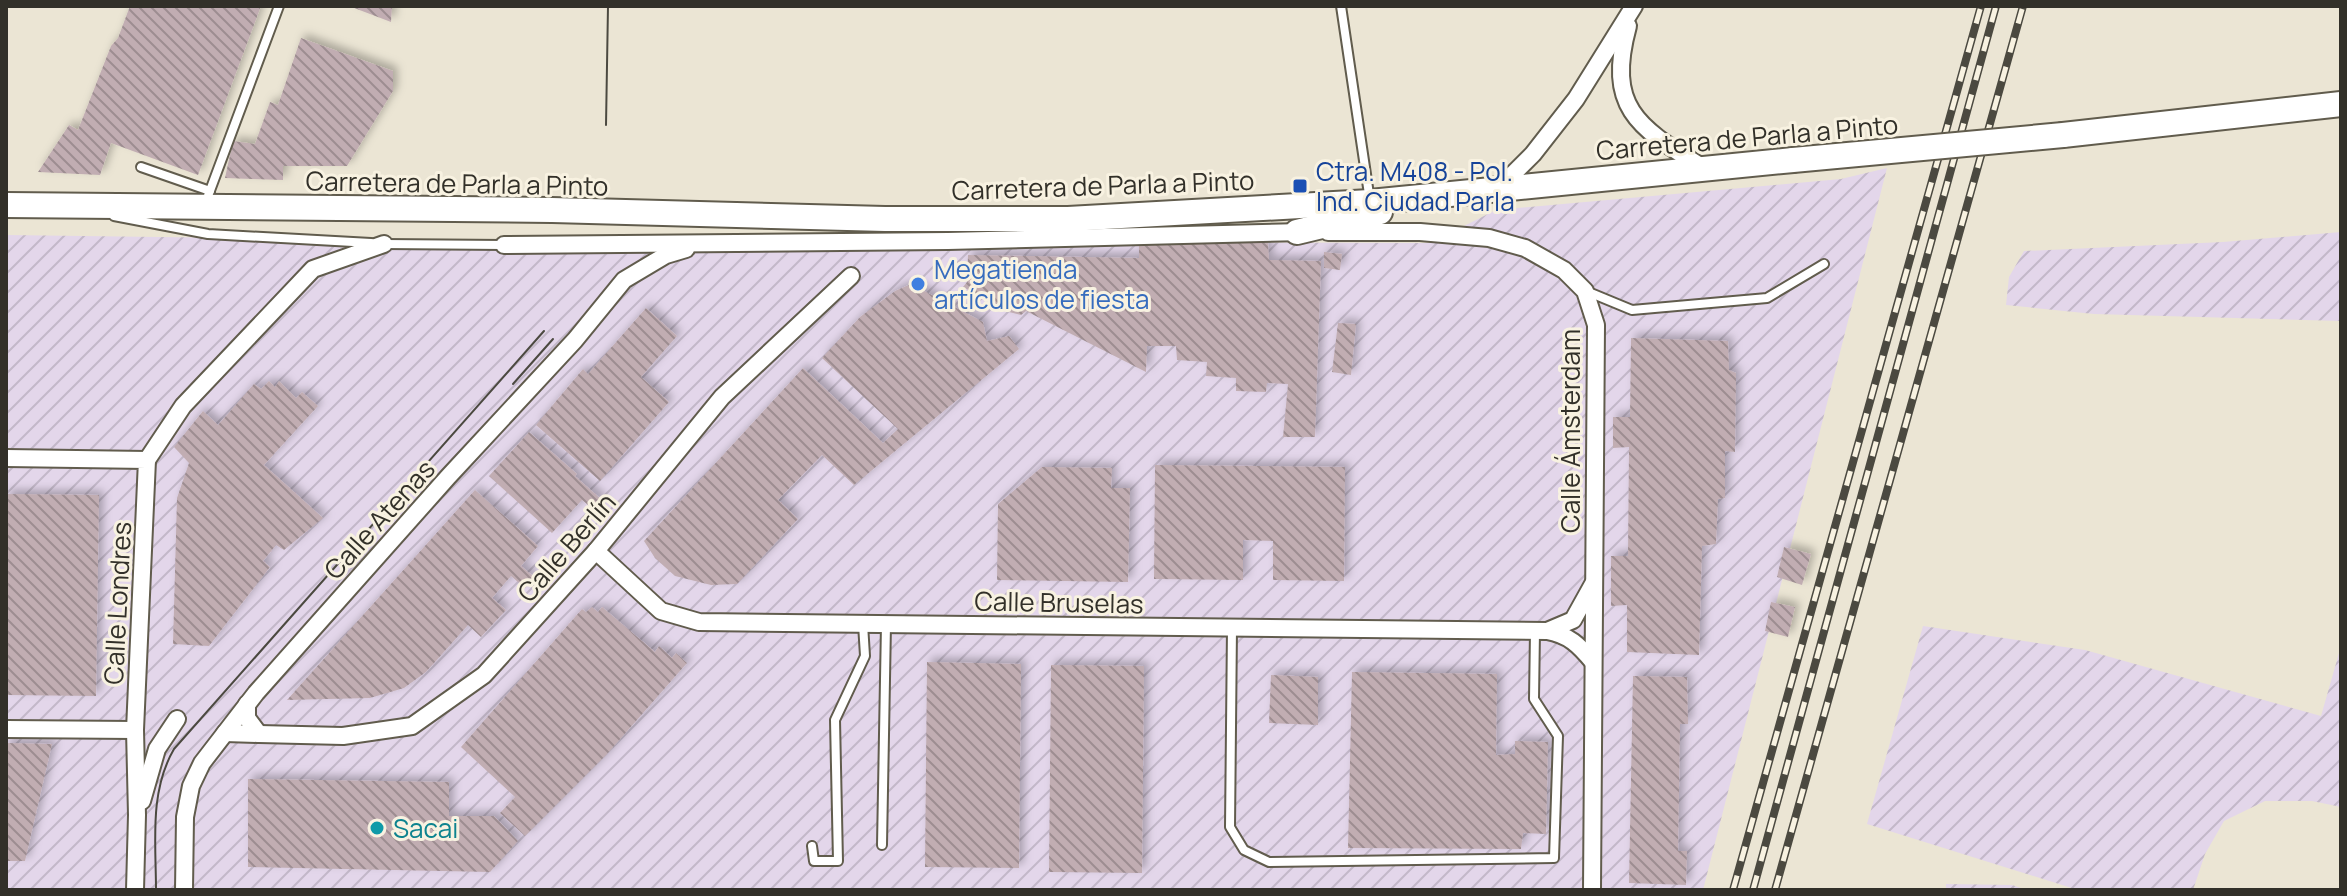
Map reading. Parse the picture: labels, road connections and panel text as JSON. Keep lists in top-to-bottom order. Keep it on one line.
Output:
{"streets":{"main road":["Carretera de Parla a Pinto"],"street":["Calle Ámsterdam","Calle Atenas","Calle Berlín","Calle Bruselas","Calle Londres"]},"crossings":[["Calle Ámsterdam","Calle Atenas"],["Calle Atenas","Calle Berlín"],["Calle Berlín","Calle Bruselas"]],"places":{"transit":["Ctra. M408 - Pol. Ind. Ciudad Parla"],"other":["Megatienda artículos de fiesta","Sacai"]}}
